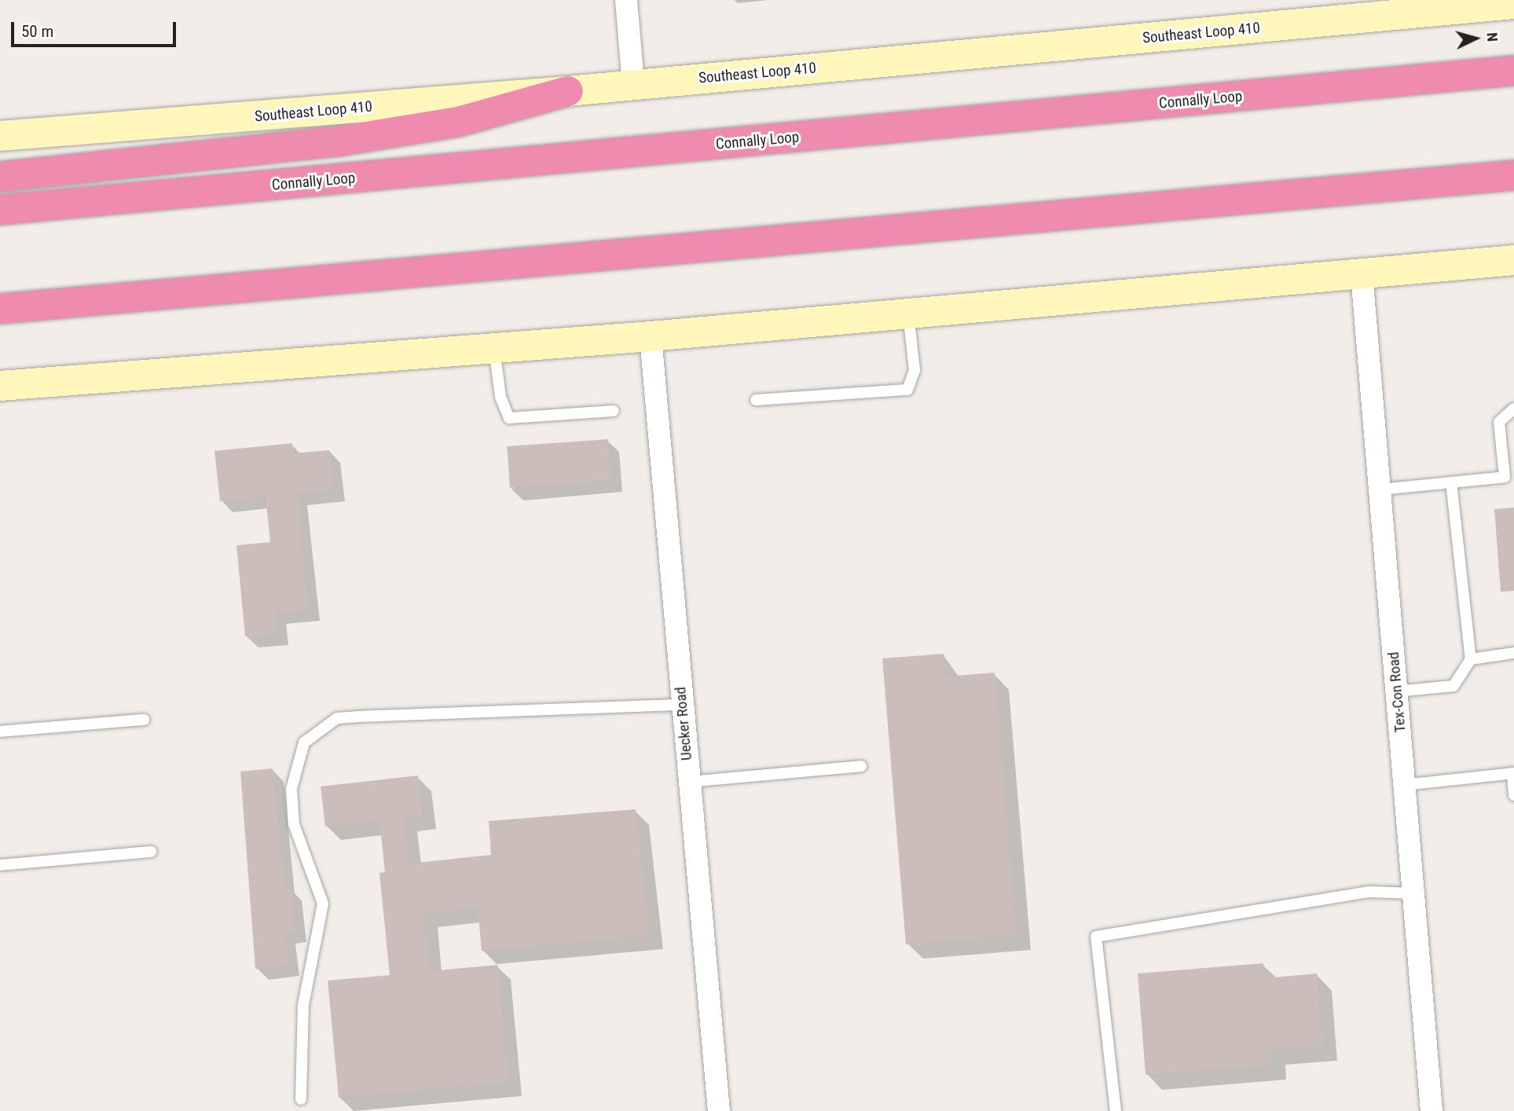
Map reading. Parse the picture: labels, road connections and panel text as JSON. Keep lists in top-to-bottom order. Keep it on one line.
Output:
{"streets":{"highway":["Connally Loop"],"main road":["Southeast Loop 410"],"street":["Tex-Con Road","Uecker Road"]},"scale_bar":"50 m","north":"right"}
